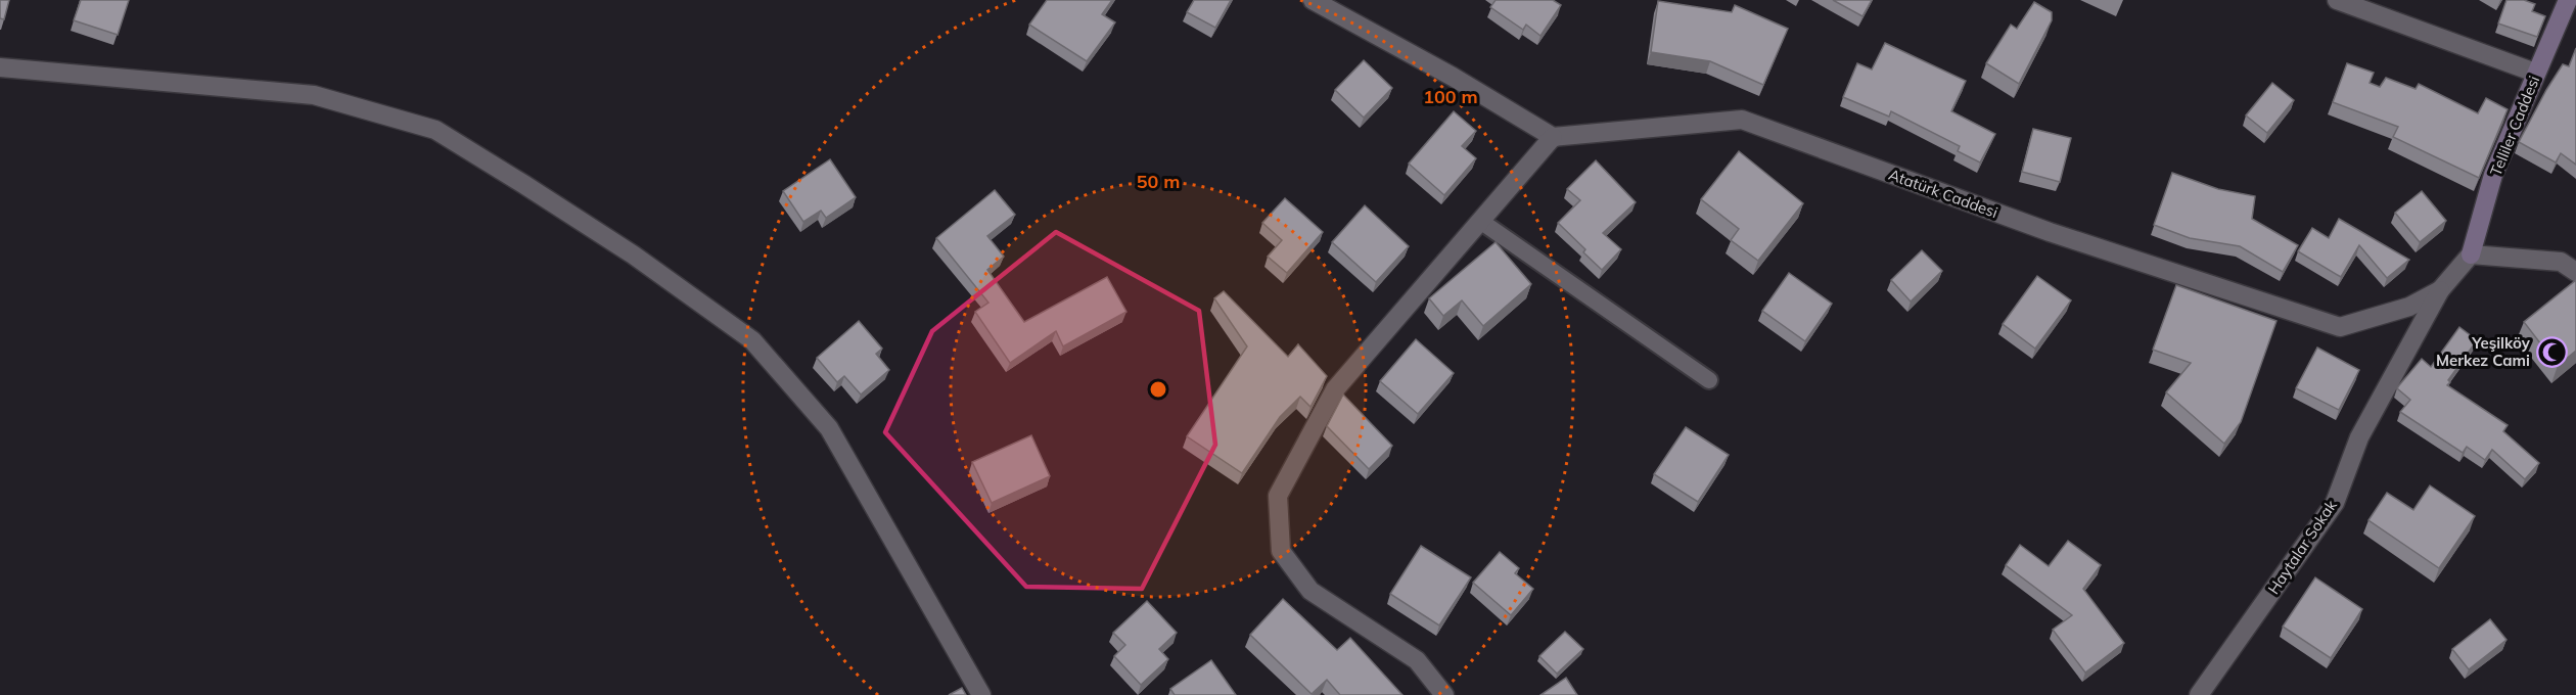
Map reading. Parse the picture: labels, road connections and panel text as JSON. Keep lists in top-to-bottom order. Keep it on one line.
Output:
{"streets":{"street":["Telliler Caddesi","Atatürk Caddesi","Haytalar Sokak"]},"crossings":[["Telliler Caddesi","Atatürk Caddesi"],["Atatürk Caddesi","Haytalar Sokak"]],"places":{"mosque":["Yeşilköy Merkez Cami"]},"rings":["100 m","50 m"]}
